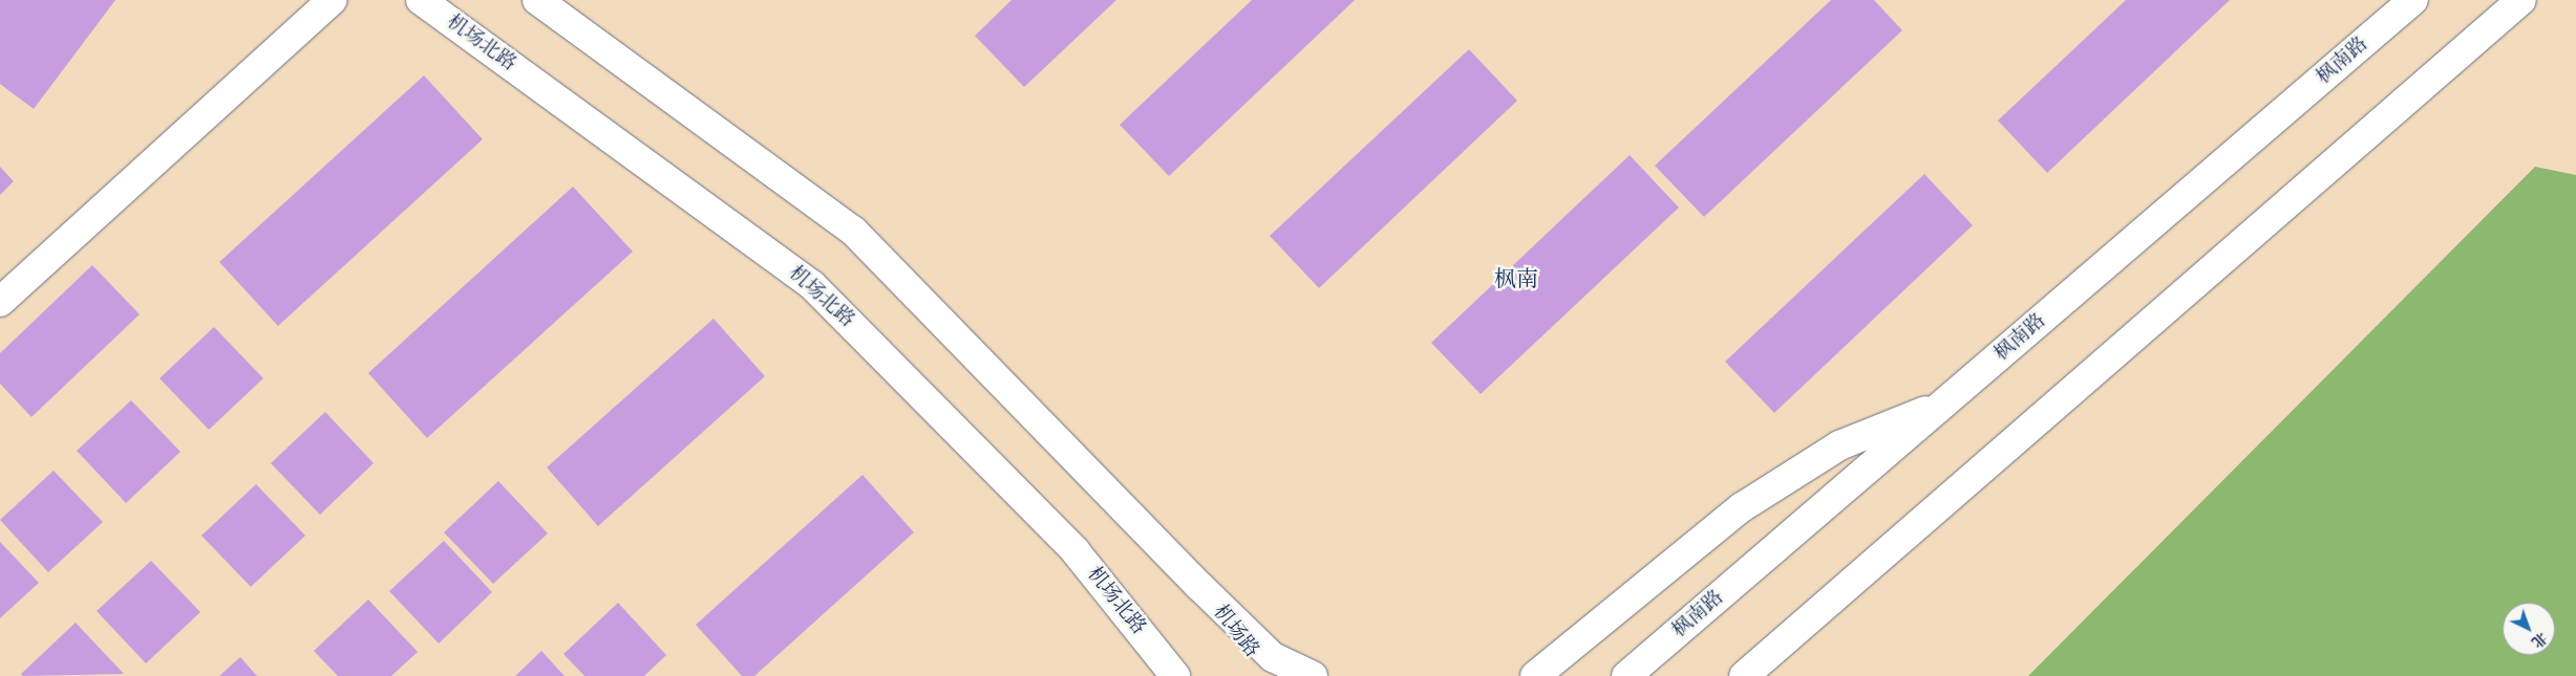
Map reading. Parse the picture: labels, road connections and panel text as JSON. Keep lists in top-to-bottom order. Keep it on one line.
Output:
{"streets":{"main road":["机场北路","枫南路","机场路"]},"districts":["枫南"],"north":"bottom right"}
